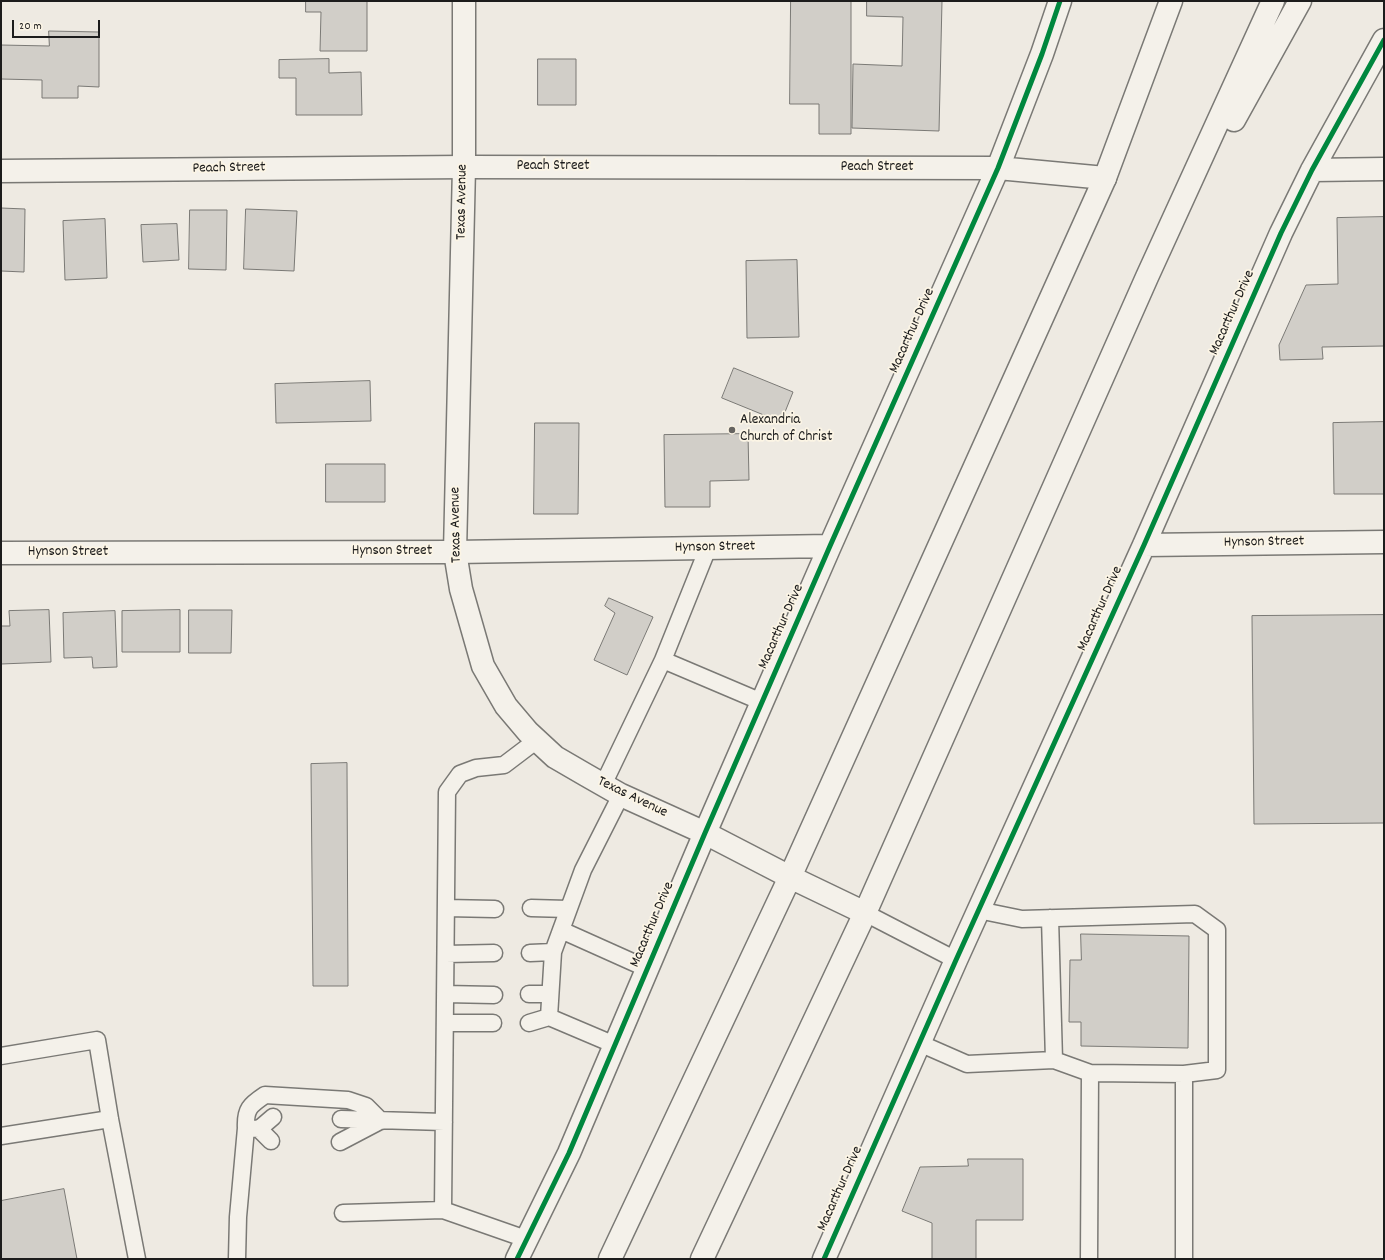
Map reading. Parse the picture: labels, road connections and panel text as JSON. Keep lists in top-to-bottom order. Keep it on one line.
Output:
{"streets":{"main road":["Peach Street","Texas Avenue","Macarthur Drive","Hynson Street"]},"crossings":[["Peach Street","Texas Avenue"],["Peach Street","Macarthur Drive"],["Texas Avenue","Macarthur Drive"],["Texas Avenue","Hynson Street"],["Macarthur Drive","Hynson Street"]],"places":["Alexandria Church of Christ"],"scale_bar":"20 m"}
